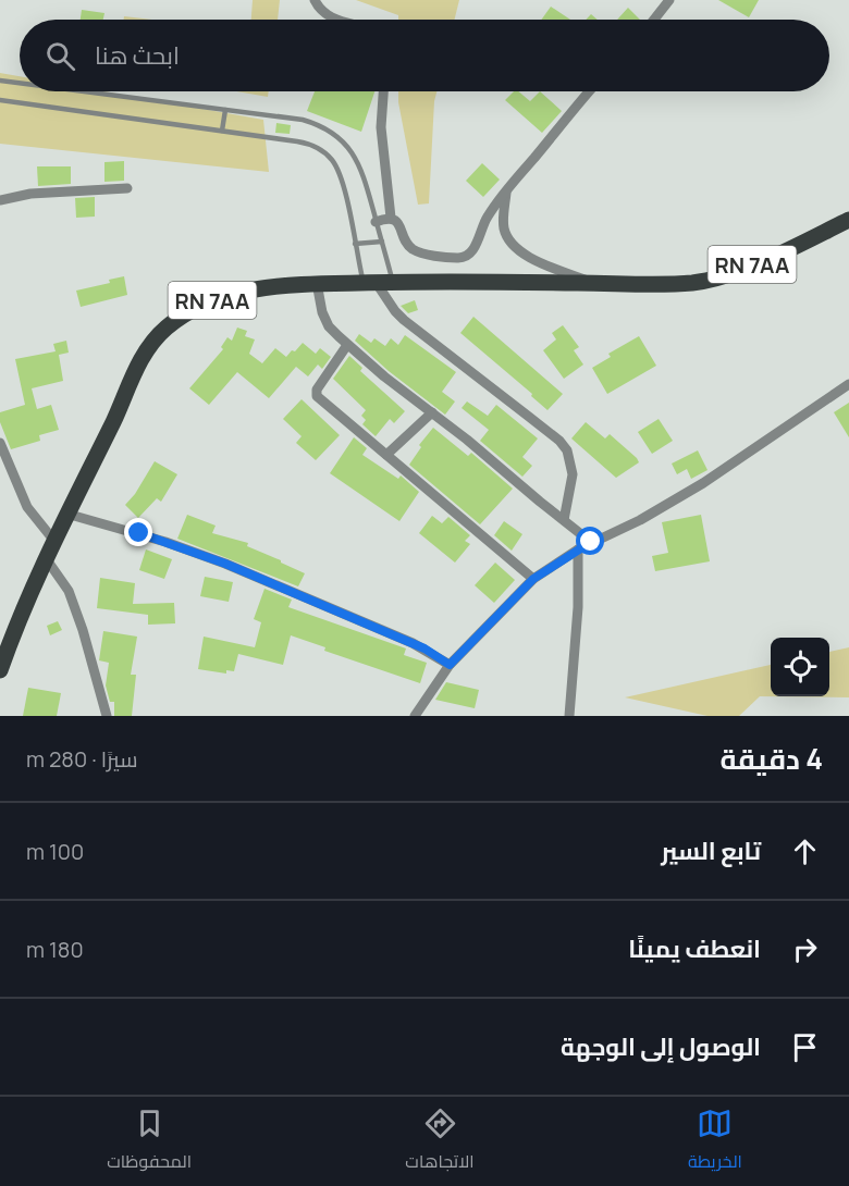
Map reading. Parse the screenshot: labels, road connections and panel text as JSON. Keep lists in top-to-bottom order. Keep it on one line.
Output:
{"streets":{"main road":["RN 7AA"]},"page":{"search":"ابحث هنا","heading":["4 دقيقة","سيرًا · 280 m"],"list":[["تابع السير","100 m"],["انعطف يمينًا","180 m"],"الوصول إلى الوجهة"],"nav":["الخريطة","الاتجاهات","المحفوظات"]}}
